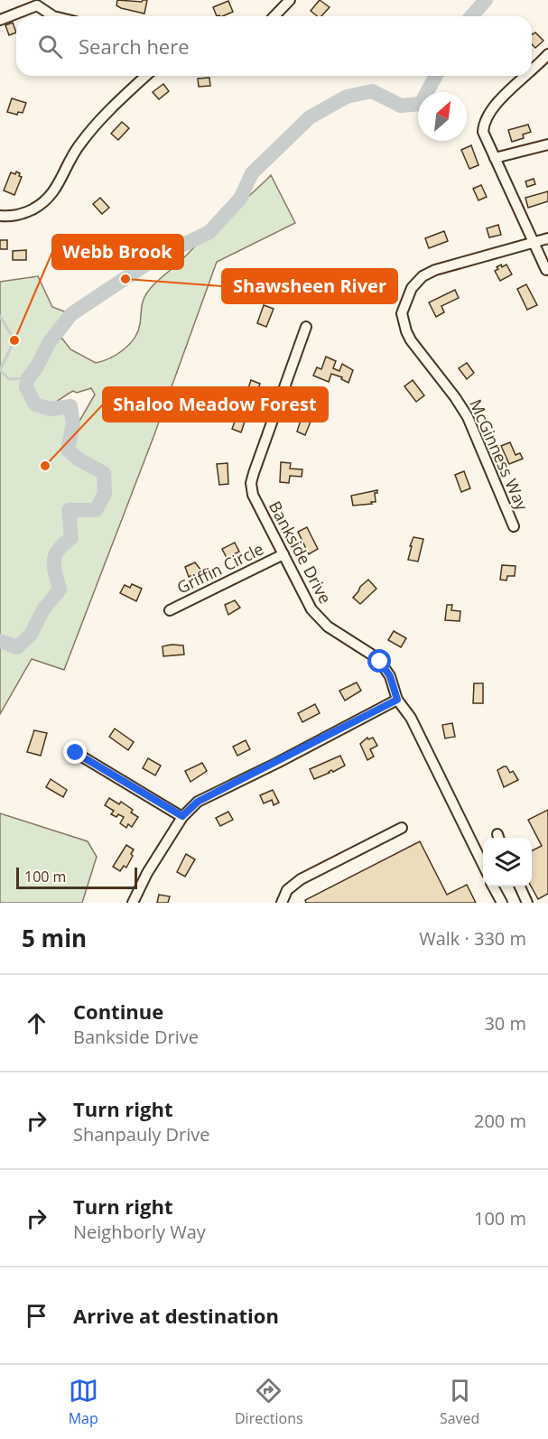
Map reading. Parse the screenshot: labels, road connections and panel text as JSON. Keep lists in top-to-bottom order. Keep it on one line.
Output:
{"streets":{"street":["McGinness Way","Bankside Drive","Griffin Circle"]},"crossings":[["Bankside Drive","Griffin Circle"]],"places":["Shawsheen River","Webb Brook","Shaloo Meadow Forest"],"scale_bar":"100 m","north":"top right","page":{"search":"Search here","scale":"100 m","heading":["5 min","Walk · 330 m"],"list":[["Continue","Bankside Drive","30 m"],["Turn right","Shanpauly Drive","200 m"],["Turn right","Neighborly Way","100 m"],"Arrive at destination"],"nav":["Map","Directions","Saved"]}}
